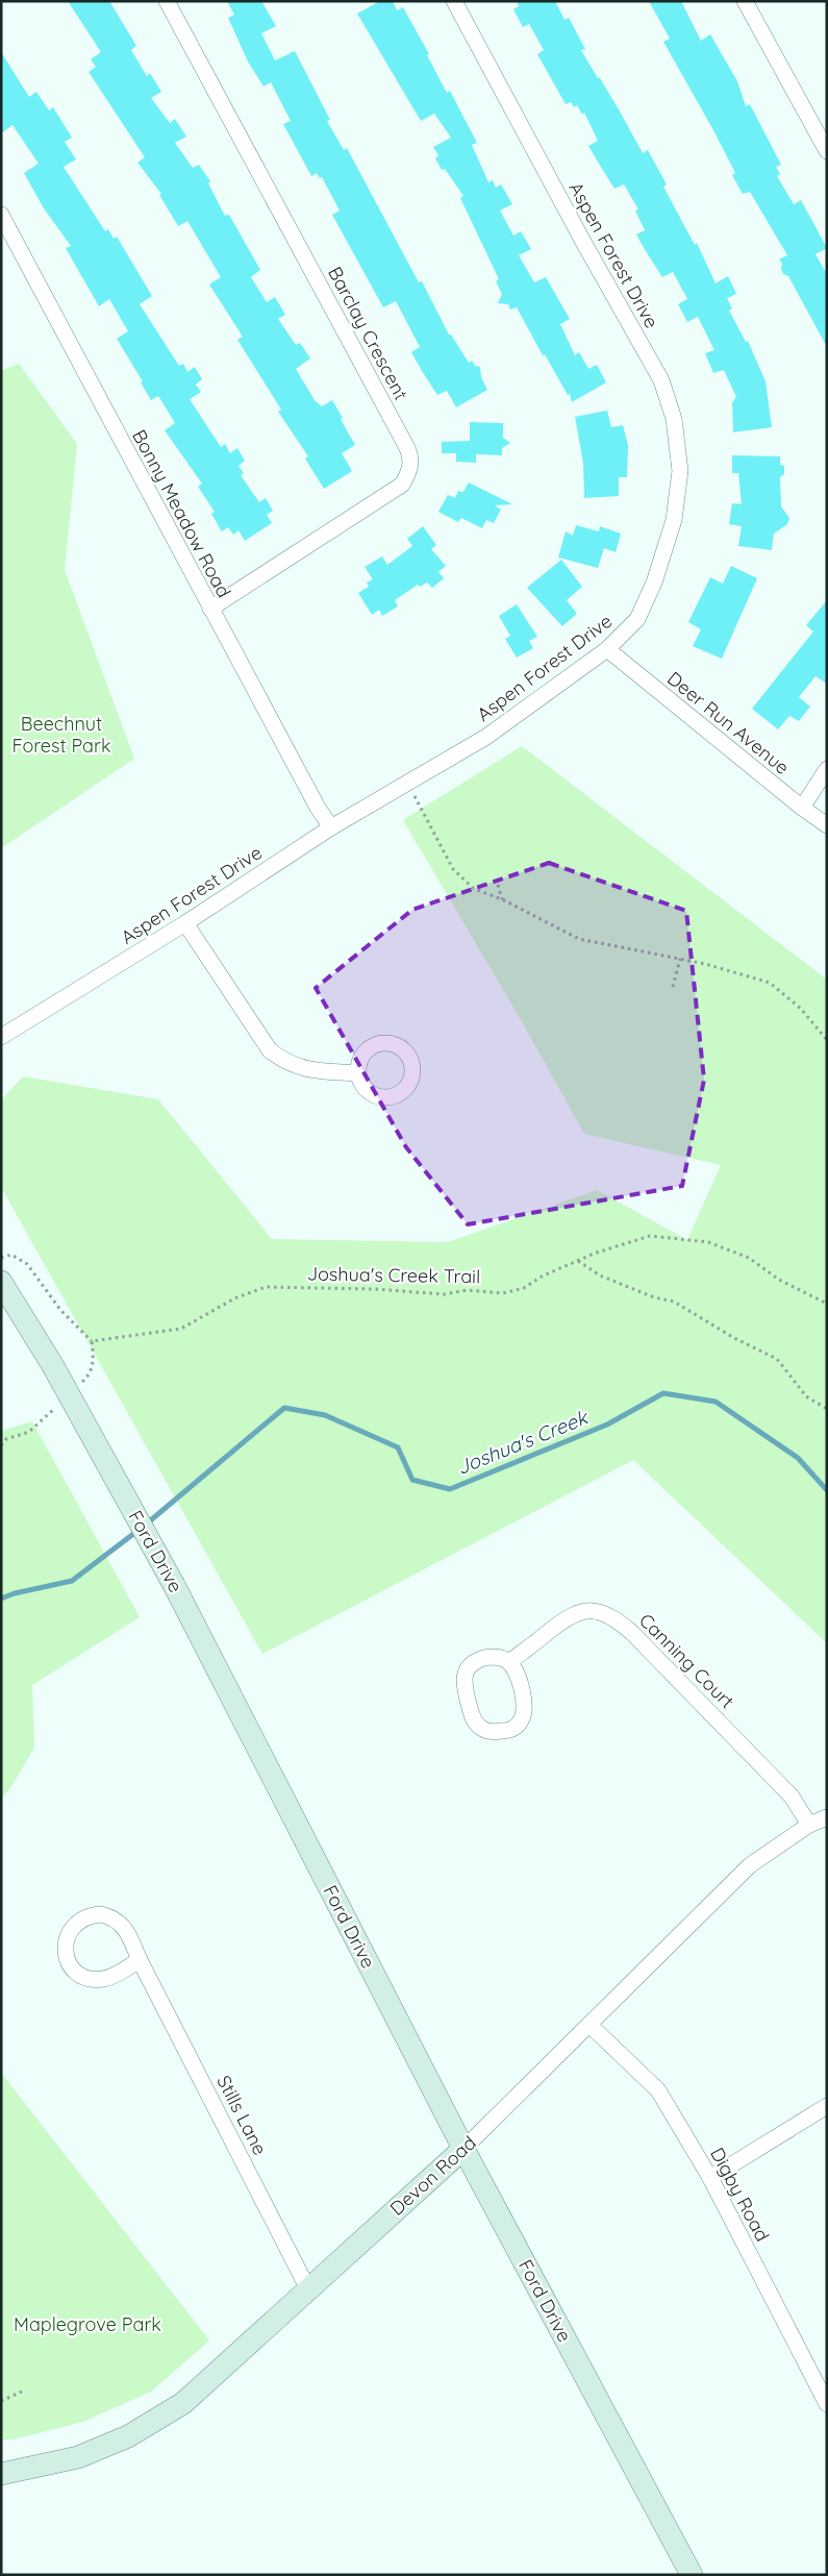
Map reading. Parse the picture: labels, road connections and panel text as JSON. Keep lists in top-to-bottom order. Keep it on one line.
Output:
{"streets":{"main road":["Ford Drive","Devon Road"],"street":["Aspen Forest Drive","Barclay Crescent","Bonny Meadow Road","Deer Run Avenue","Canning Court","Stills Lane","Digby Road"],"path":["Joshua's Creek Trail"]},"crossings":[["Aspen Forest Drive","Bonny Meadow Road"],["Aspen Forest Drive","Deer Run Avenue"],["Barclay Crescent","Bonny Meadow Road"],["Ford Drive","Devon Road"],["Canning Court","Devon Road"],["Stills Lane","Devon Road"],["Devon Road","Digby Road"]],"water":["Joshua's Creek"],"parks":["Beechnut Forest Park","Maplegrove Park"]}
